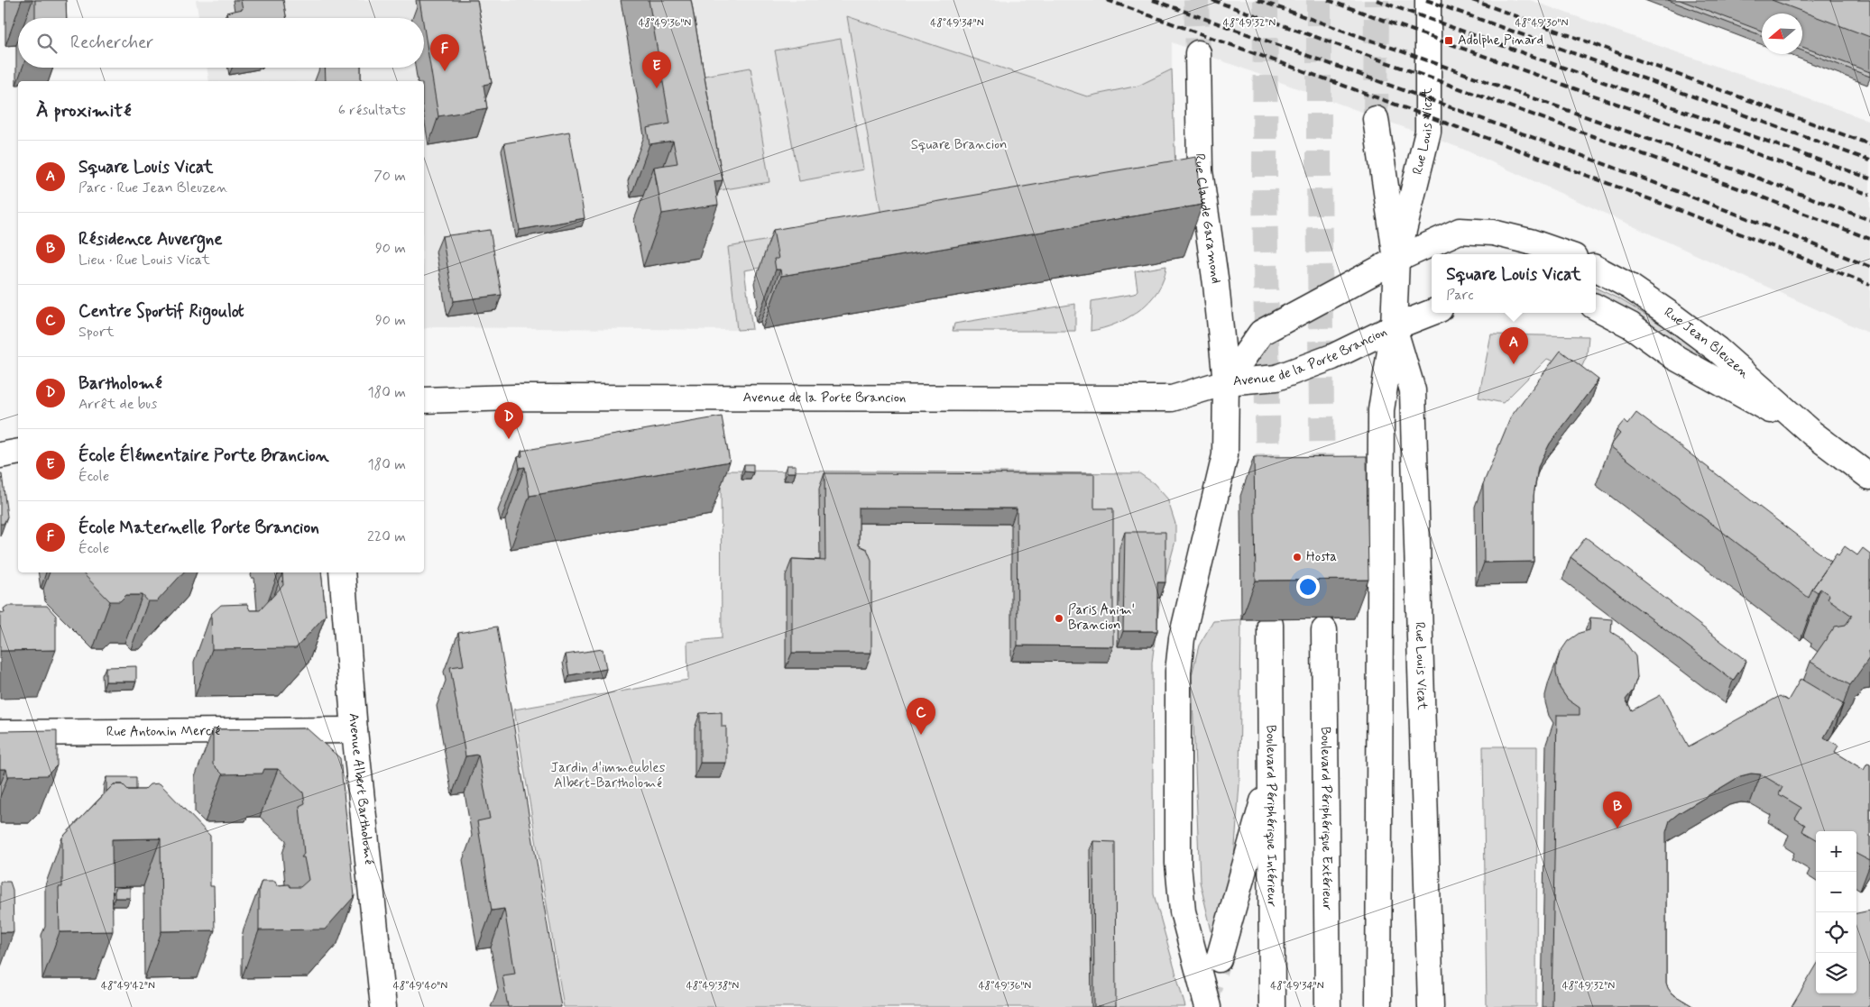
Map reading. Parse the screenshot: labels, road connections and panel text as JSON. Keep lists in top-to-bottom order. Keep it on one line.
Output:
{"streets":{"main road":["Rue Louis Vicat","Rue Claude Garamond","Rue Jean Bleuzen","Avenue de la Porte Brancion","Rue Antonin Mercié","Avenue Albert Bartholomé","Boulevard Périphérique Intérieur","Boulevard Périphérique Extérieur"]},"crossings":[["Rue Louis Vicat","Avenue de la Porte Brancion"],["Rue Claude Garamond","Avenue de la Porte Brancion"],["Rue Antonin Mercié","Avenue Albert Bartholomé"]],"parks":["Square Brancion","Jardin d'immeubles Albert-Bartholomé"],"places":{"transit":["Adolphe Pinard"],"other":["Hosta","Paris Anim' Brancion"]},"north":"left","page":{"search":"Rechercher","pins":["F","E","A","D","C","B"],"heading":["À proximité","6 résultats"],"list":[{"mark":"A","name":"Square Louis Vicat","note":"Parc · Rue Jean Bleuzen","value":"70 m"},{"mark":"B","name":"Résidence Auvergne","note":"Lieu · Rue Louis Vicat","value":"90 m"},{"mark":"C","name":"Centre Sportif Rigoulot","note":"Sport","value":"90 m"},{"mark":"D","name":"Bartholomé","note":"Arrêt de bus","value":"180 m"},{"mark":"E","name":"École Élémentaire Porte Brancion","note":"École","value":"180 m"},{"mark":"F","name":"École Maternelle Porte Brancion","note":"École","value":"220 m"}],"popup":["Square Louis Vicat","Parc"],"map_buttons":["+","−"]},"coordinates":["48°49'36\"N","48°49'34\"N","48°49'32\"N","48°49'30\"N","48°49'42\"N","48°49'40\"N","48°49'38\"N"]}
